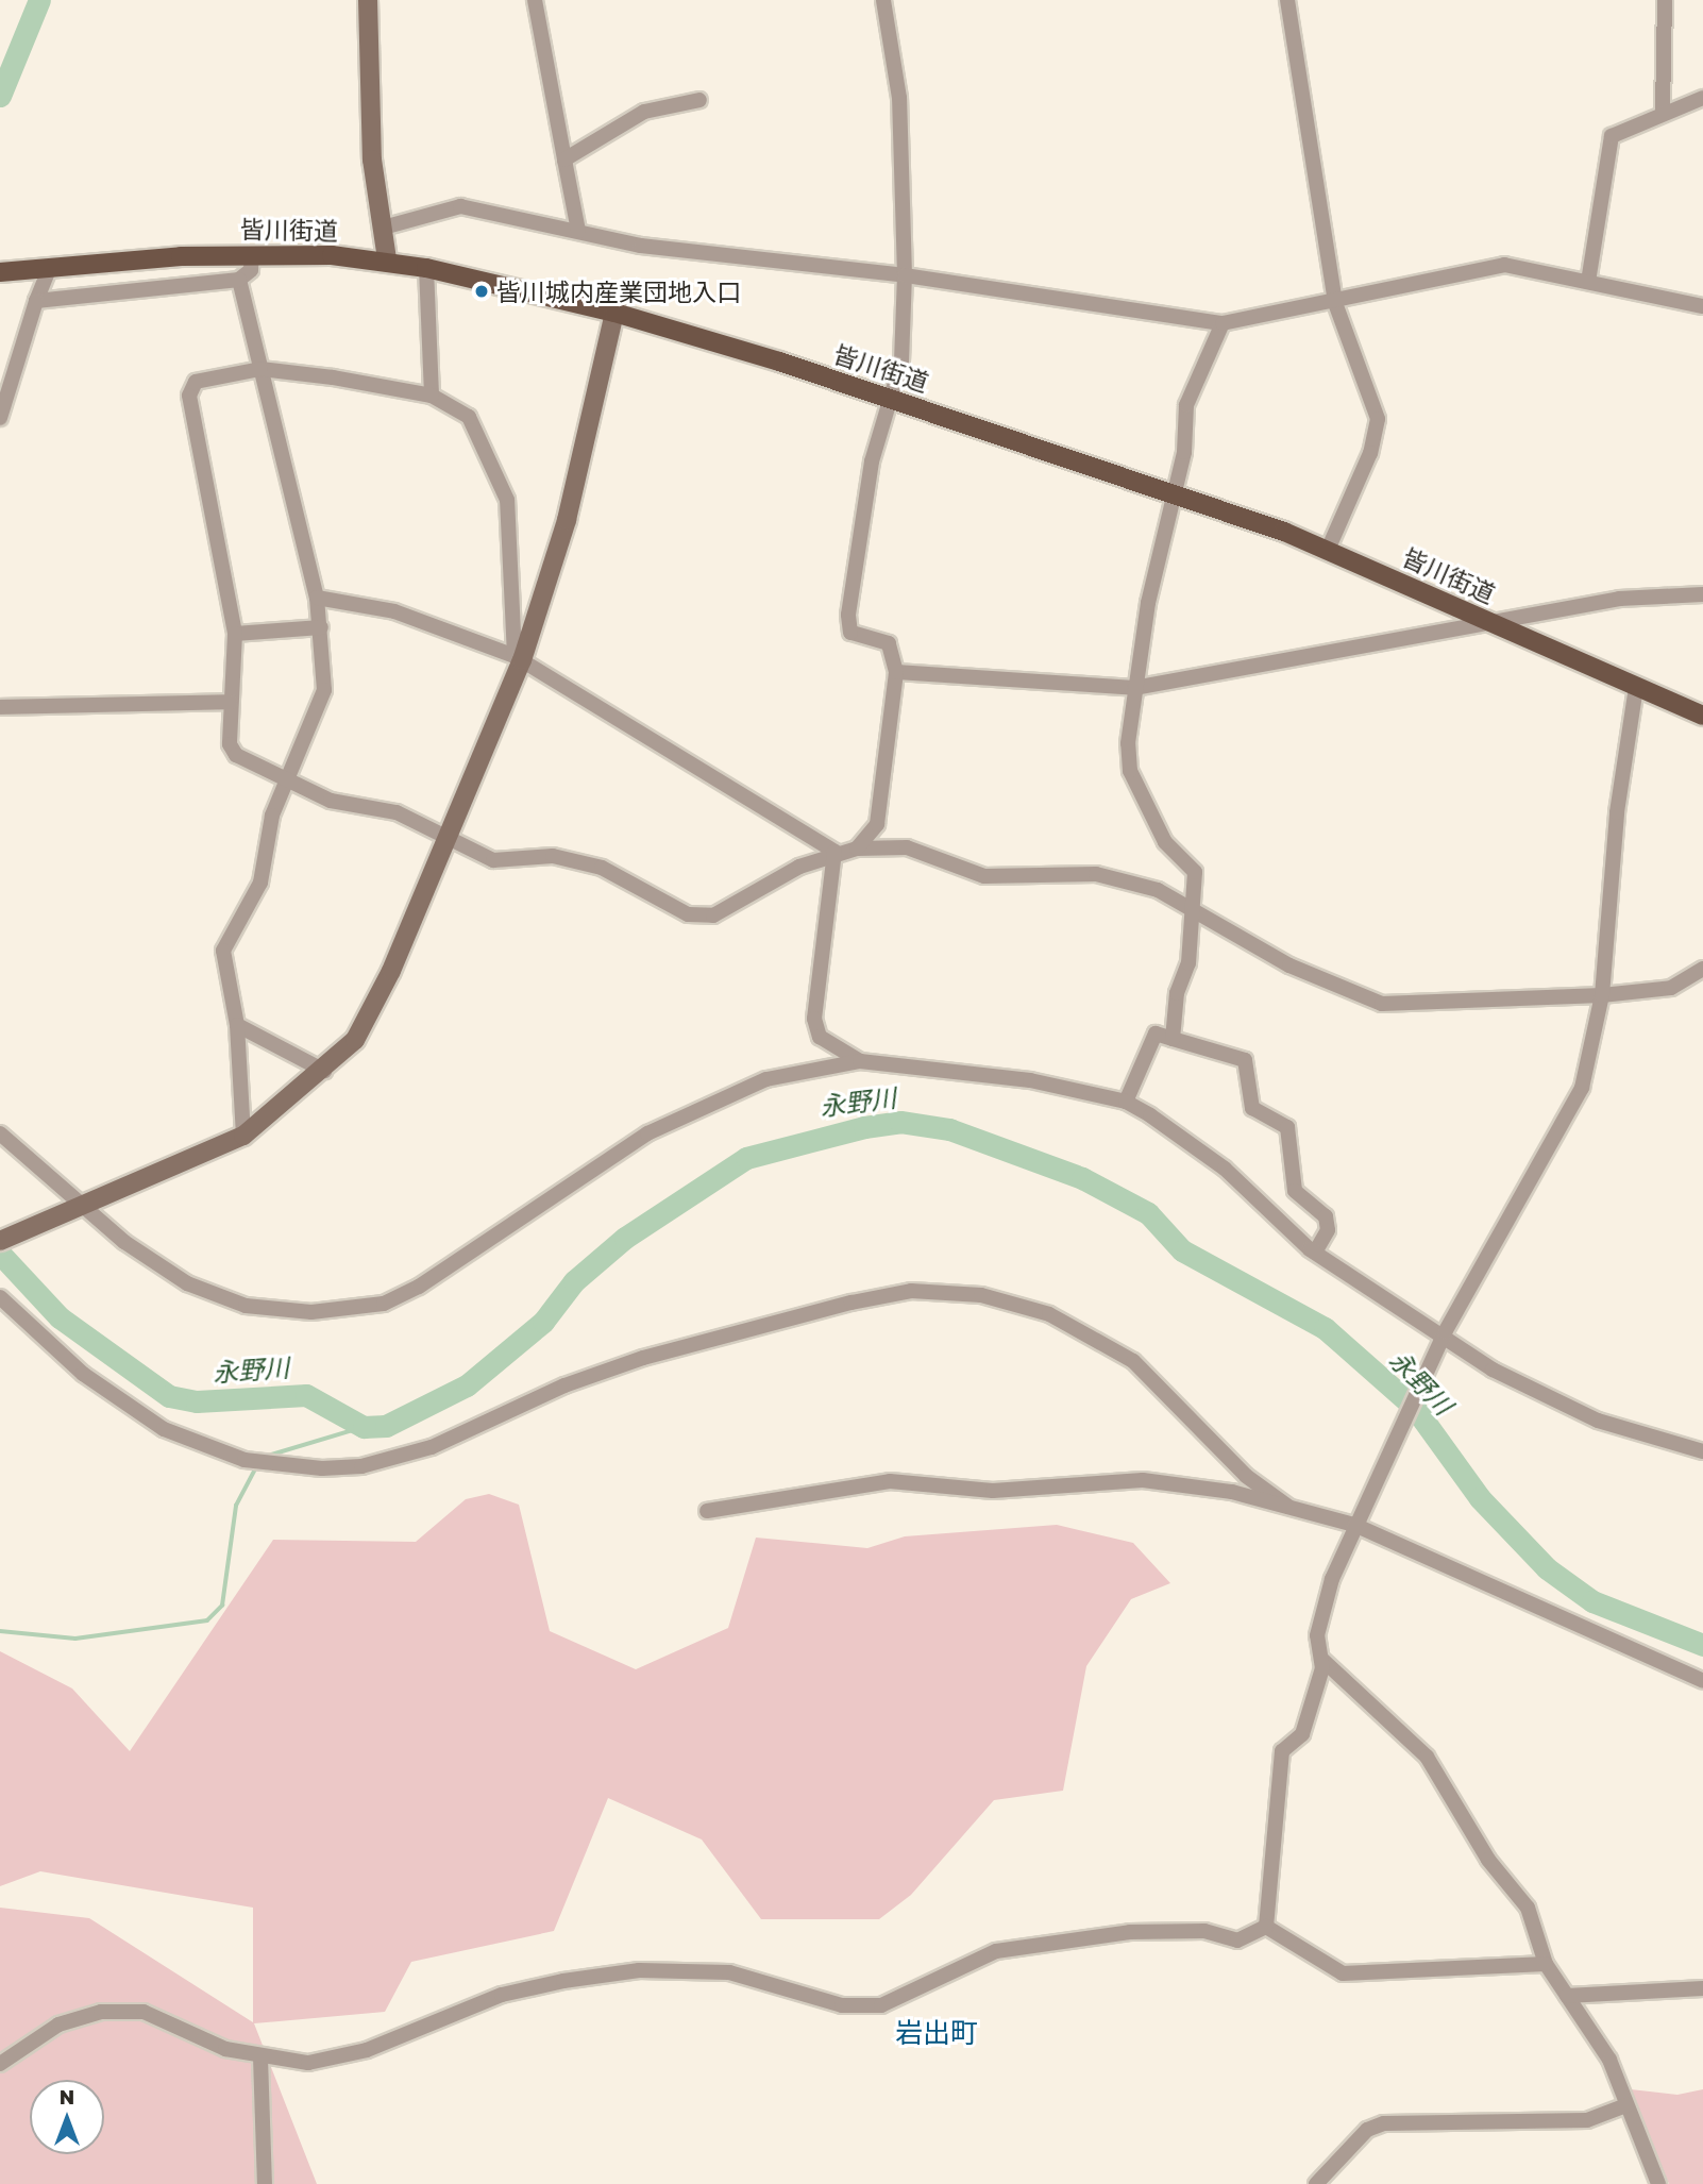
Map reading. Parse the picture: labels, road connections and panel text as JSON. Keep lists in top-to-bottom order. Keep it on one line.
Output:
{"streets":{"main road":["皆川街道"]},"districts":["岩出町"],"water":["永野川"],"places":["皆川城内産業団地入口"],"north":"top"}
